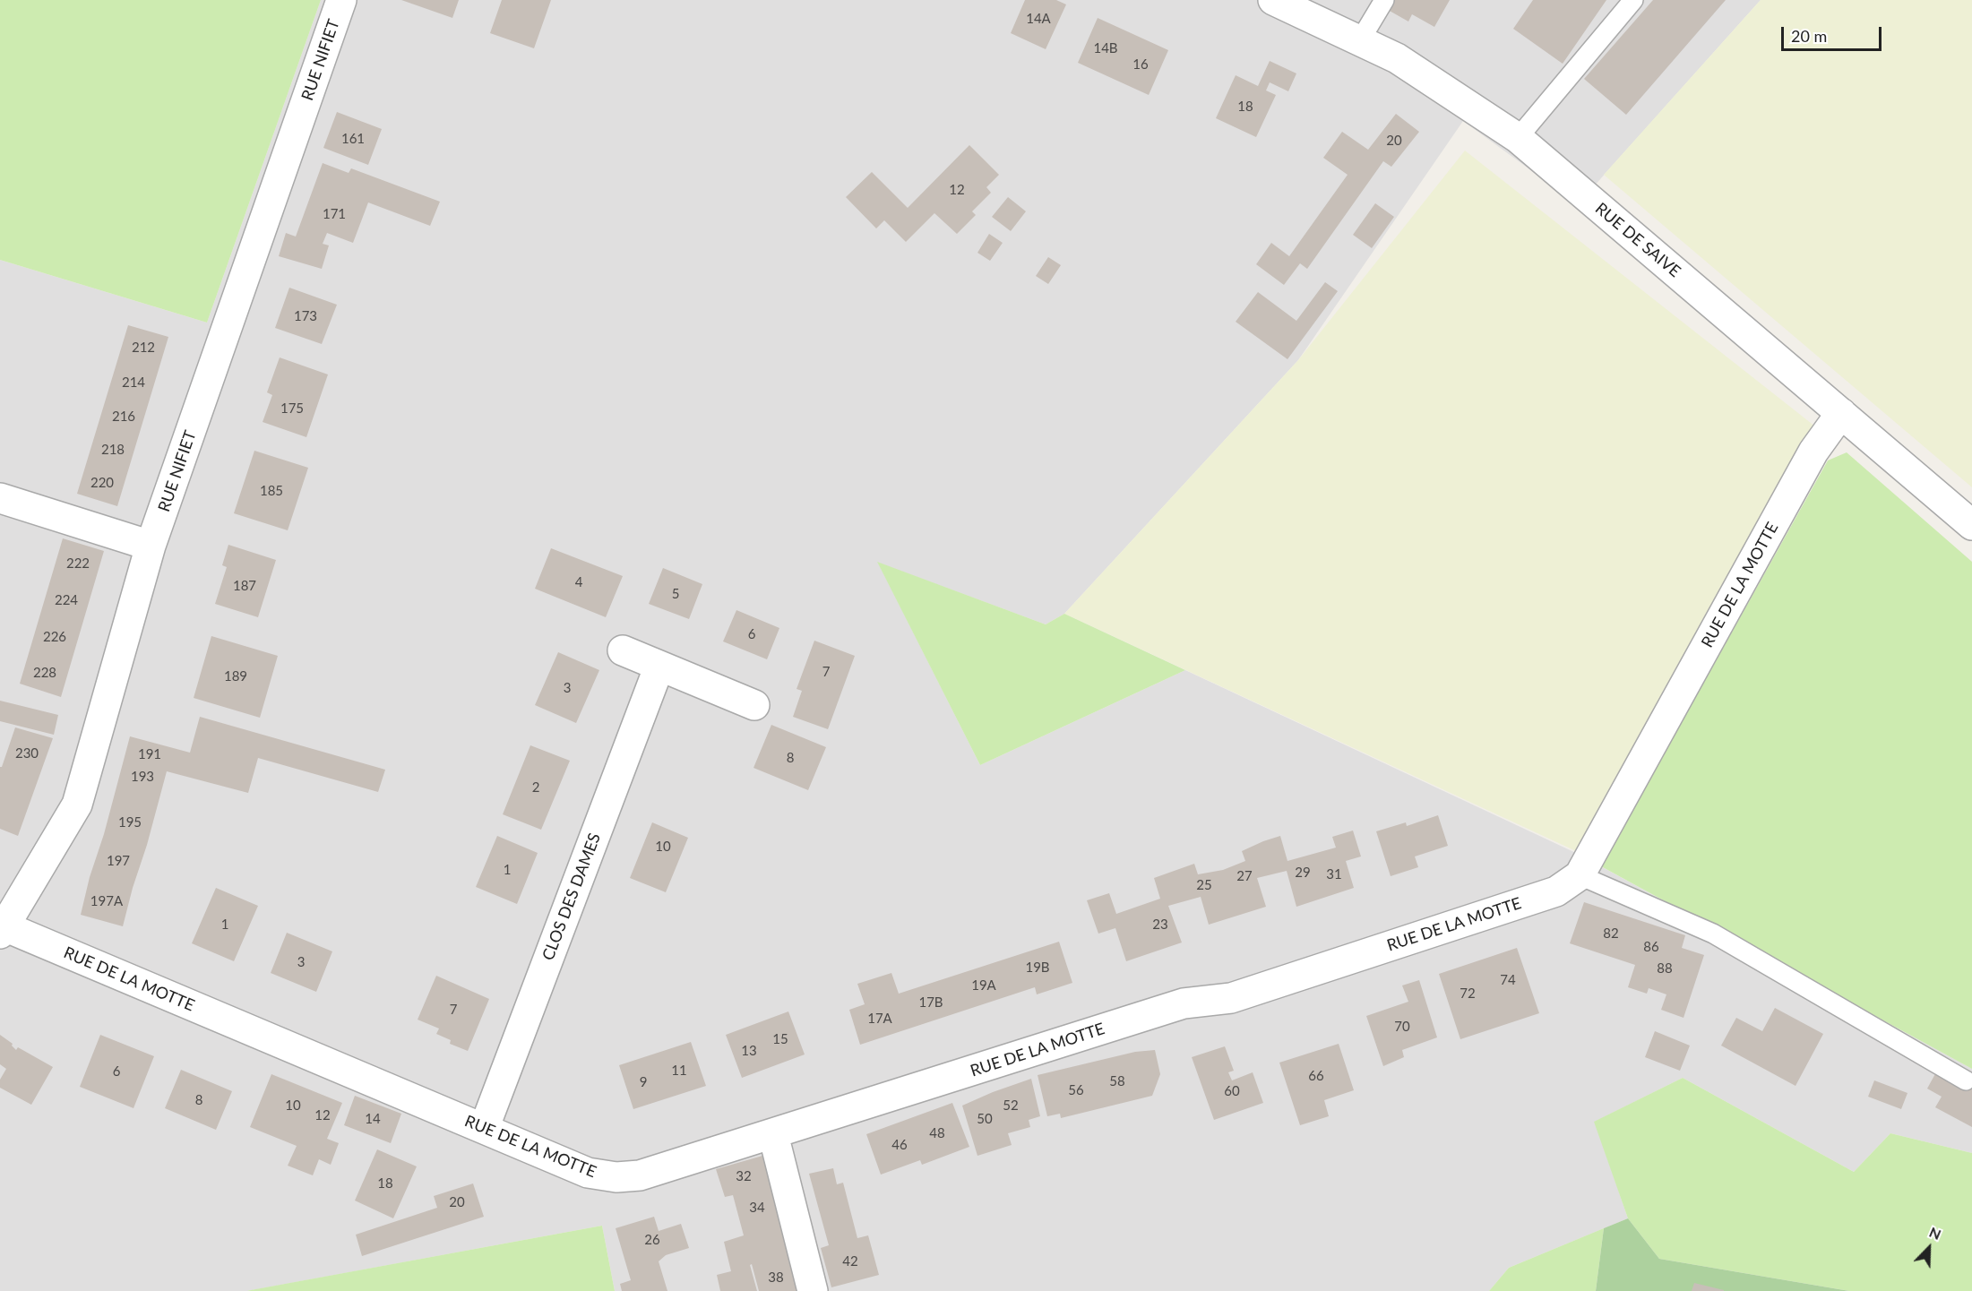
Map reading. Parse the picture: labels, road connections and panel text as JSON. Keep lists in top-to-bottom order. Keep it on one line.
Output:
{"streets":{"street":["RUE NIFIET","RUE DE SAIVE","RUE DE LA MOTTE","CLOS DES DAMES"]},"crossings":[["RUE NIFIET","RUE DE LA MOTTE"],["RUE DE SAIVE","RUE DE LA MOTTE"],["RUE DE LA MOTTE","CLOS DES DAMES"]],"house_numbers":["14A","14B","16","18","161","20","12","171","173","212","214","175","216","218","220","185","222","4","187","5","224","6","226","7","228","189","3","230","191","8","193","2","195","10","197","1","29","31","27","25","197A","1","23","82","86","3","19B","88","74","19A","72","17B","7","17A","70","15","13","11","6","66","58","9","56","60","8","10","52","12","14","50","48","46","32","18","20","34","26","42","38"],"scale_bar":"20 m","north":"top right"}
